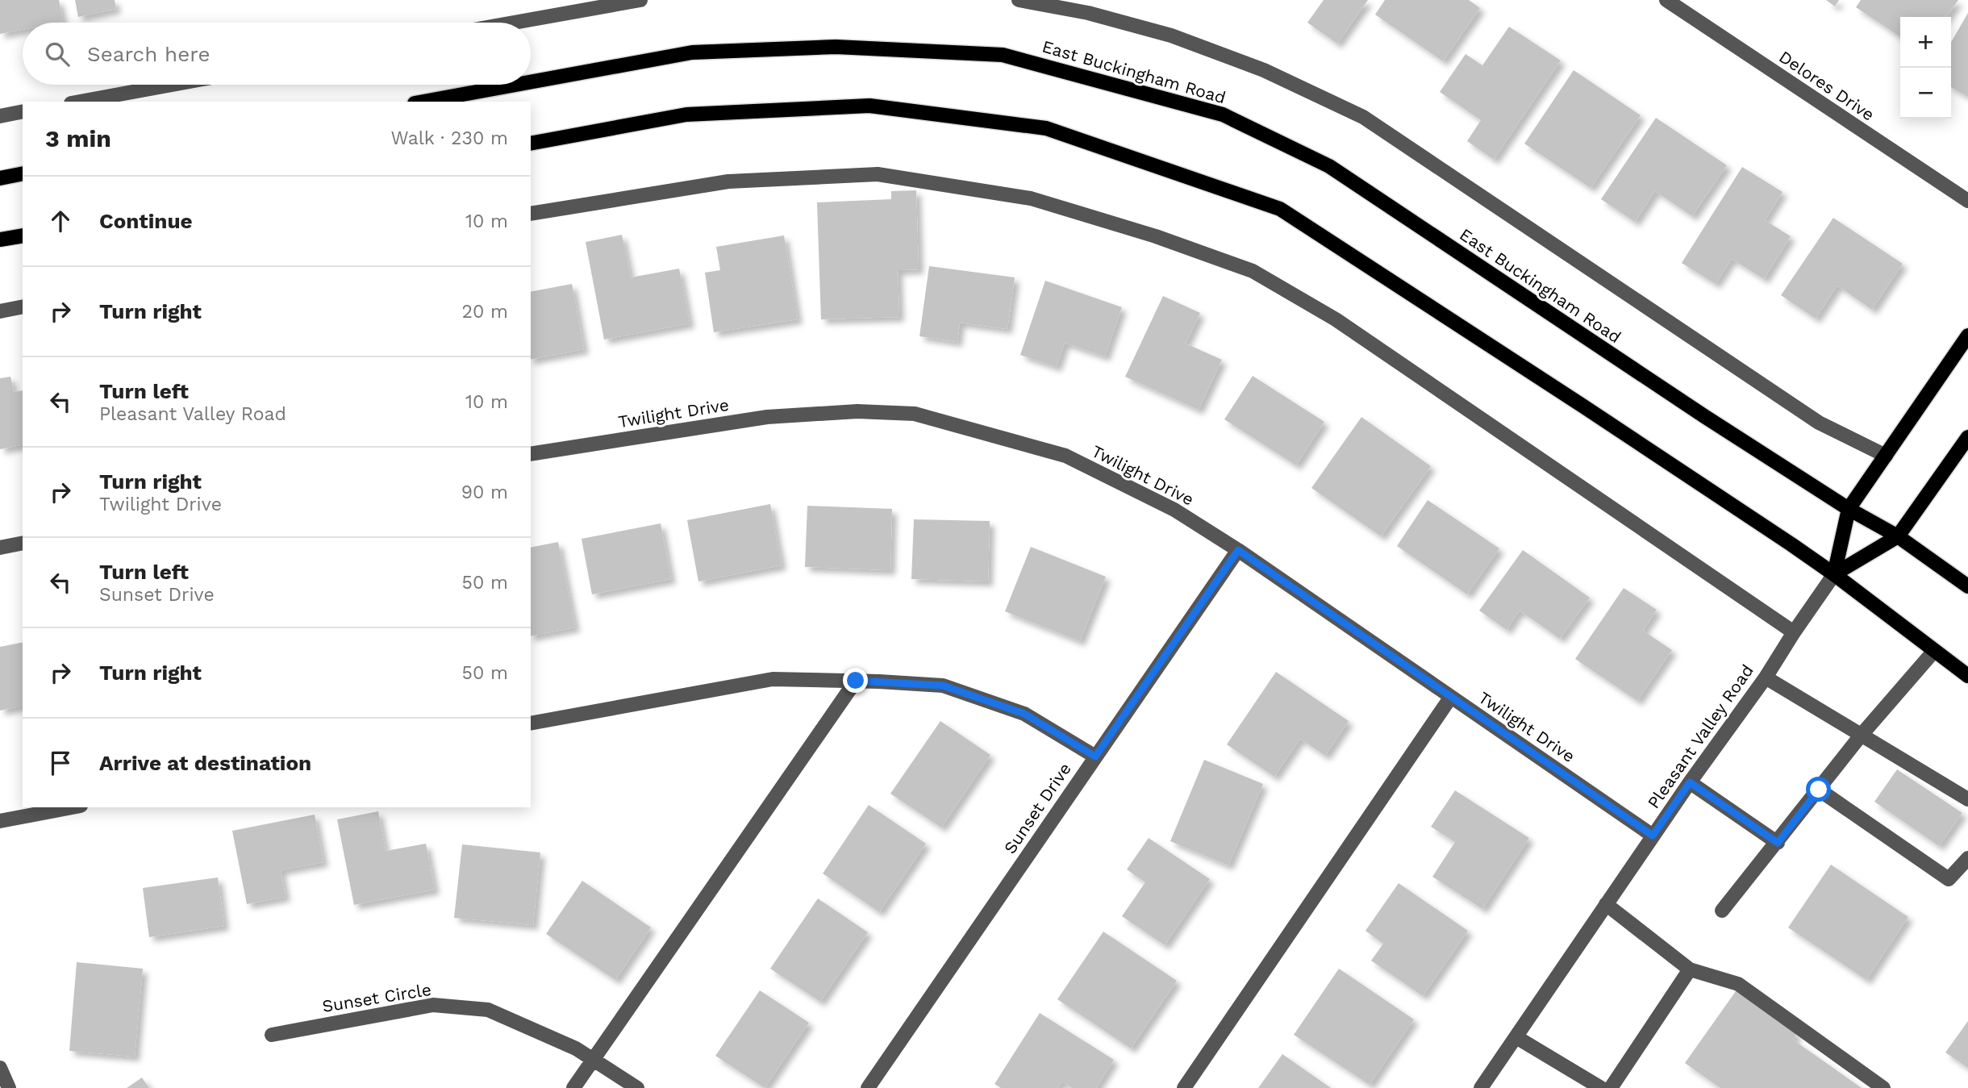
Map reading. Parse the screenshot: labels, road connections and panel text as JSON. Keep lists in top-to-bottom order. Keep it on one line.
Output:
{"streets":{"main road":["East Buckingham Road","Pleasant Valley Road"],"street":["Delores Drive","Twilight Drive","Sunset Drive","Sunset Circle"]},"crossings":[["East Buckingham Road","Pleasant Valley Road"],["Twilight Drive","Pleasant Valley Road"],["Twilight Drive","Sunset Drive"]],"page":{"map_buttons":["+","−"],"search":"Search here","heading":["3 min","Walk · 230 m"],"list":[["Continue","10 m"],["Turn right","20 m"],["Turn left","Pleasant Valley Road","10 m"],["Turn right","Twilight Drive","90 m"],["Turn left","Sunset Drive","50 m"],["Turn right","50 m"],"Arrive at destination"]}}
